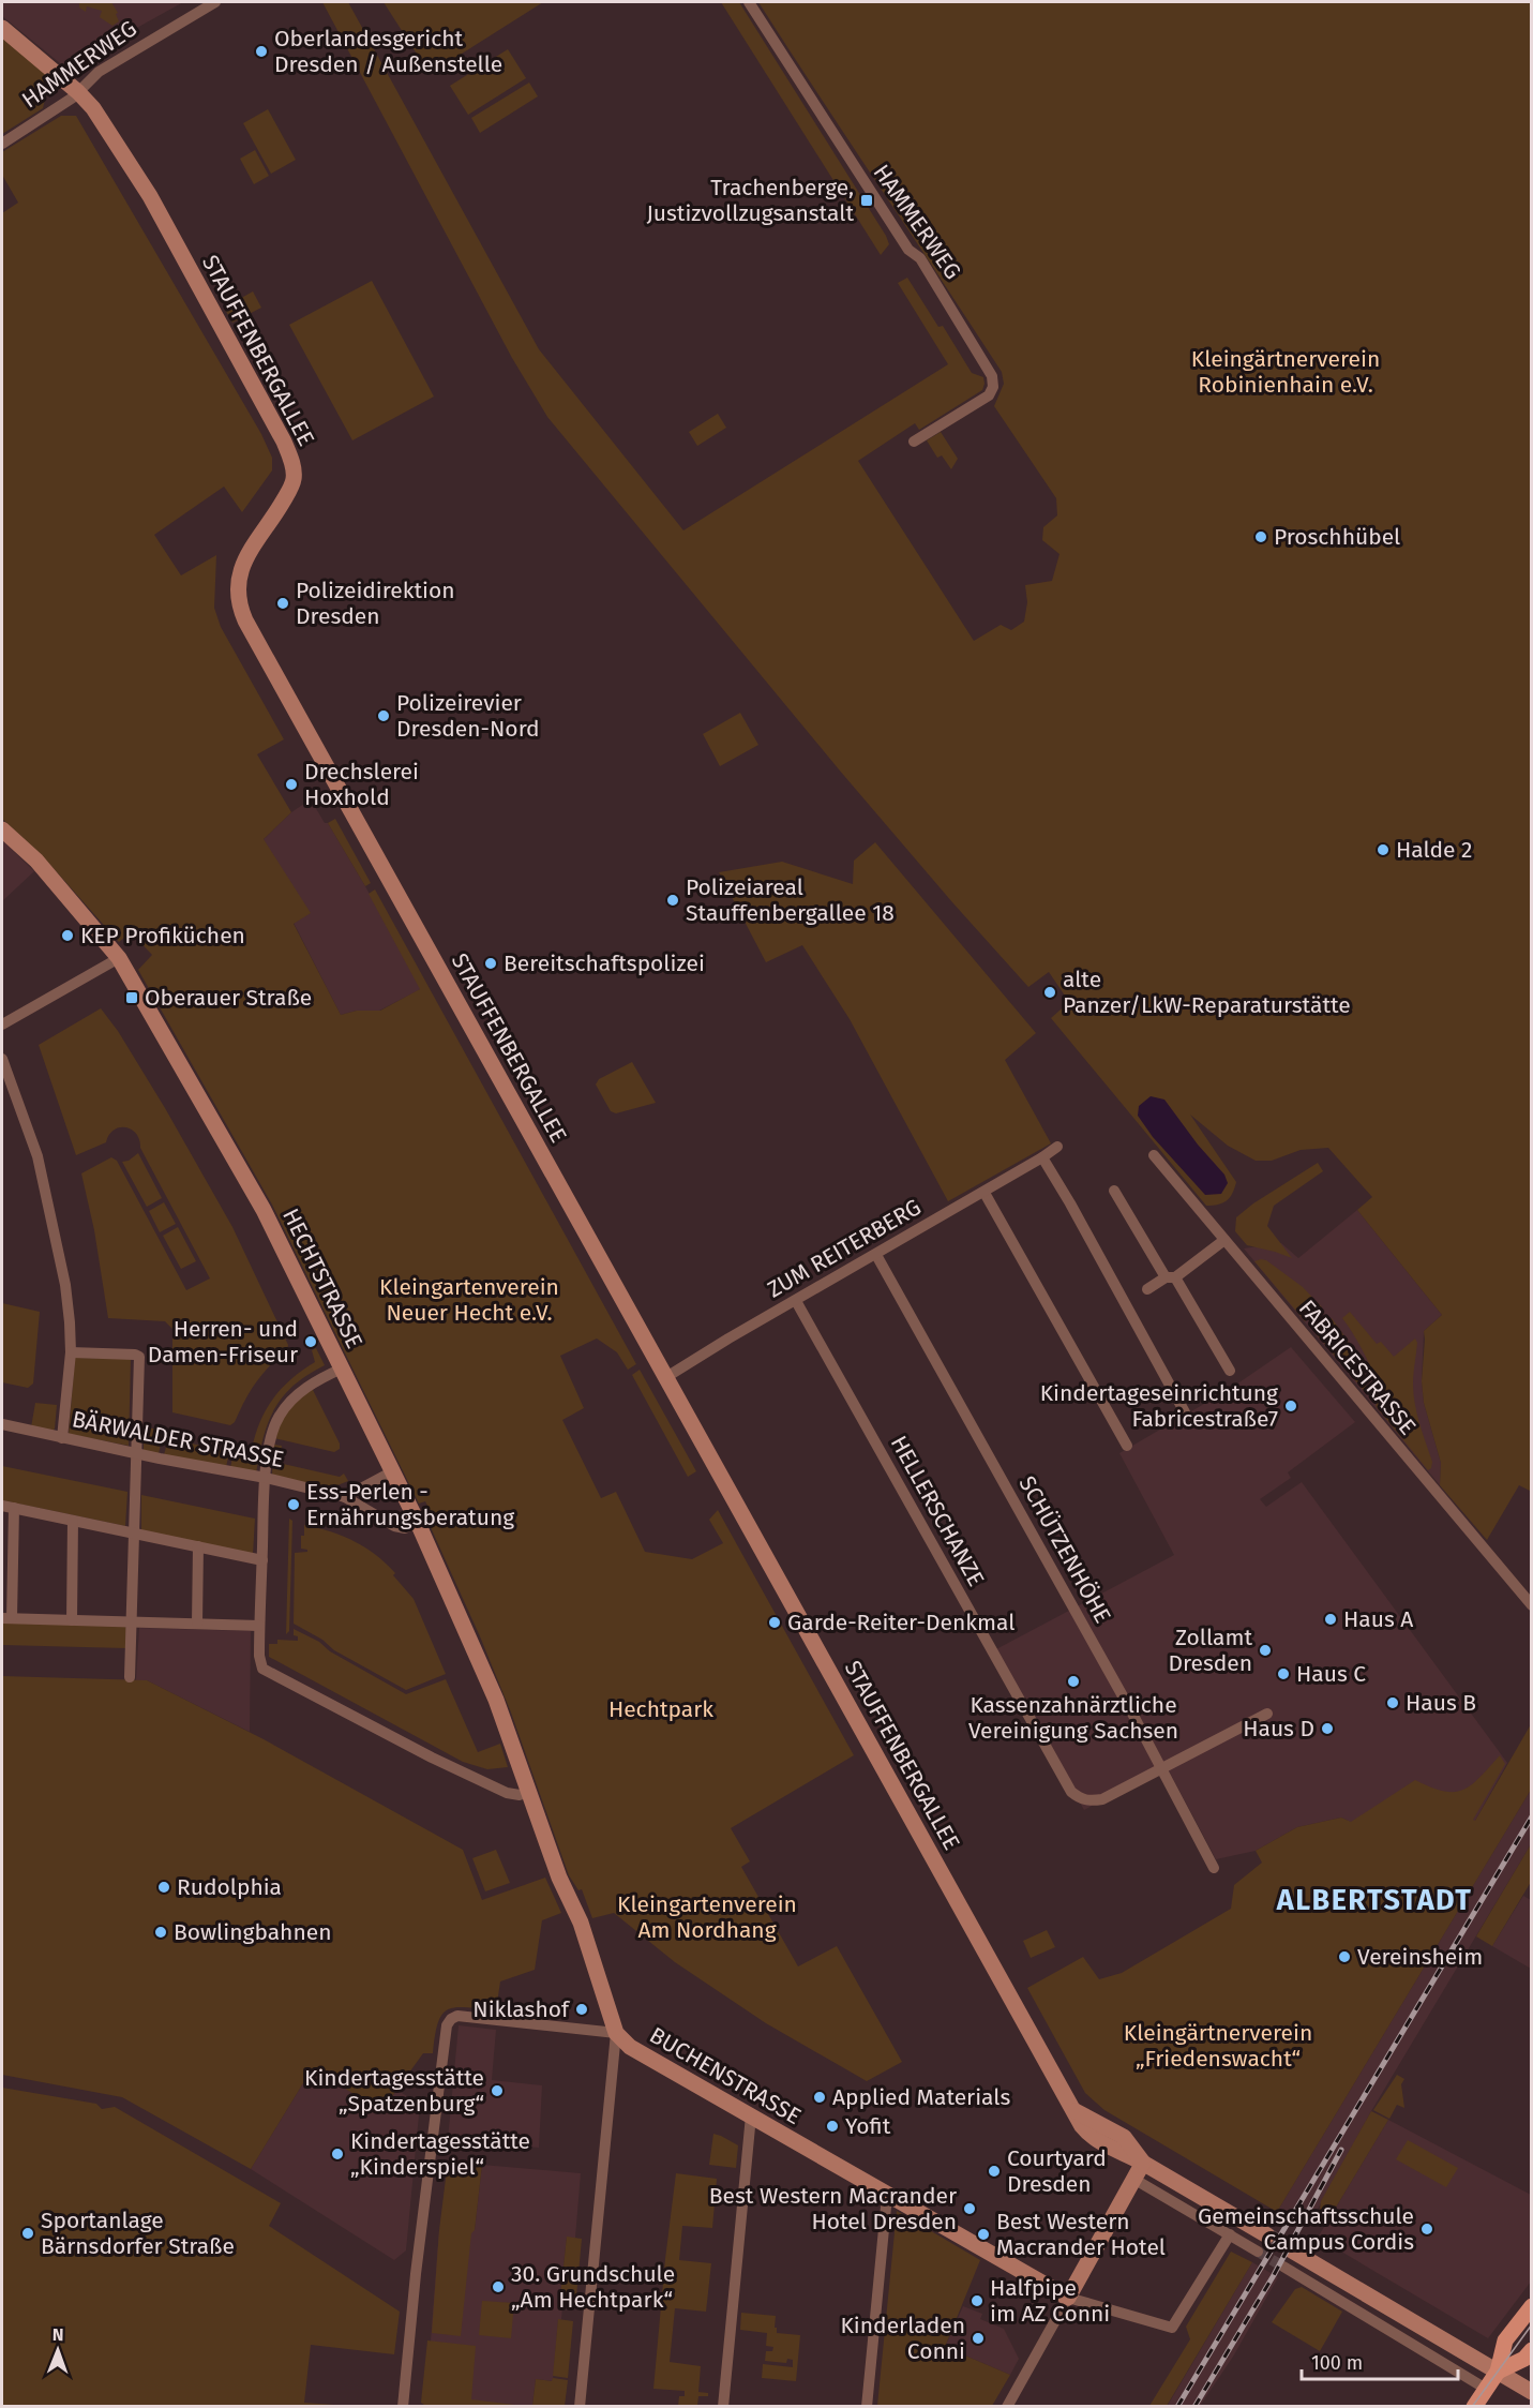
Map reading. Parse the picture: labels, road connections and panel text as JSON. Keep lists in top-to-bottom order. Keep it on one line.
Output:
{"streets":{"main road":["STAUFFENBERGALLEE","HECHTSTRASSE","BUCHENSTRASSE"],"street":["HAMMERWEG","ZUM REITERBERG","FABRICESTRASSE","BÄRWALDER STRASSE","HELLERSCHANZE","SCHÜTZENHÖHE"]},"crossings":[["HAMMERWEG","STAUFFENBERGALLEE"],["STAUFFENBERGALLEE","ZUM REITERBERG"],["ZUM REITERBERG","HELLERSCHANZE"],["ZUM REITERBERG","SCHÜTZENHÖHE"],["HECHTSTRASSE","BÄRWALDER STRASSE"],["HECHTSTRASSE","BUCHENSTRASSE"],["HELLERSCHANZE","SCHÜTZENHÖHE"]],"districts":["ALBERTSTADT"],"parks":["Kleingärtnerverein Robinienhain e.V.","Kleingartenverein Neuer Hecht e.V.","Hechtpark","Kleingartenverein Am Nordhang","Kleingärtnerverein „Friedenswacht“"],"places":{"other":["Oberlandesgericht Dresden / Außenstelle","Proschhübel","Polizeidirektion Dresden","Polizeirevier Dresden-Nord","Drechslerei Hoxhold","Halde 2","Polizeiareal Stauffenbergallee 18","KEP Profiküchen","Bereitschaftspolizei","alte Panzer/LkW-Reparaturstätte","Herren- und Damen-Friseur","Kindertageseinrichtung Fabricestraße7","Ess-Perlen - Ernährungsberatung","Haus A","Garde-Reiter-Denkmal","Zollamt Dresden","Haus C","Kassenzahnärztliche Vereinigung Sachsen","Haus B","Haus D","Rudolphia","Bowlingbahnen","Vereinsheim","Niklashof","Kindertagesstätte „Spatzenburg“","Applied Materials","Yofit","Kindertagesstätte „Kinderspiel“","Courtyard Dresden","Best Western Macrander Hotel Dresden","Gemeinschaftsschule Campus Cordis","Sportanlage Bärnsdorfer Straße","Best Western Macrander Hotel","30. Grundschule „Am Hechtpark“","Halfpipe im AZ Conni","Kinderladen Conni"],"transit":["Trachenberge, Justizvollzugsanstalt","Oberauer Straße"]},"scale_bar":"100 m","north":"top"}
